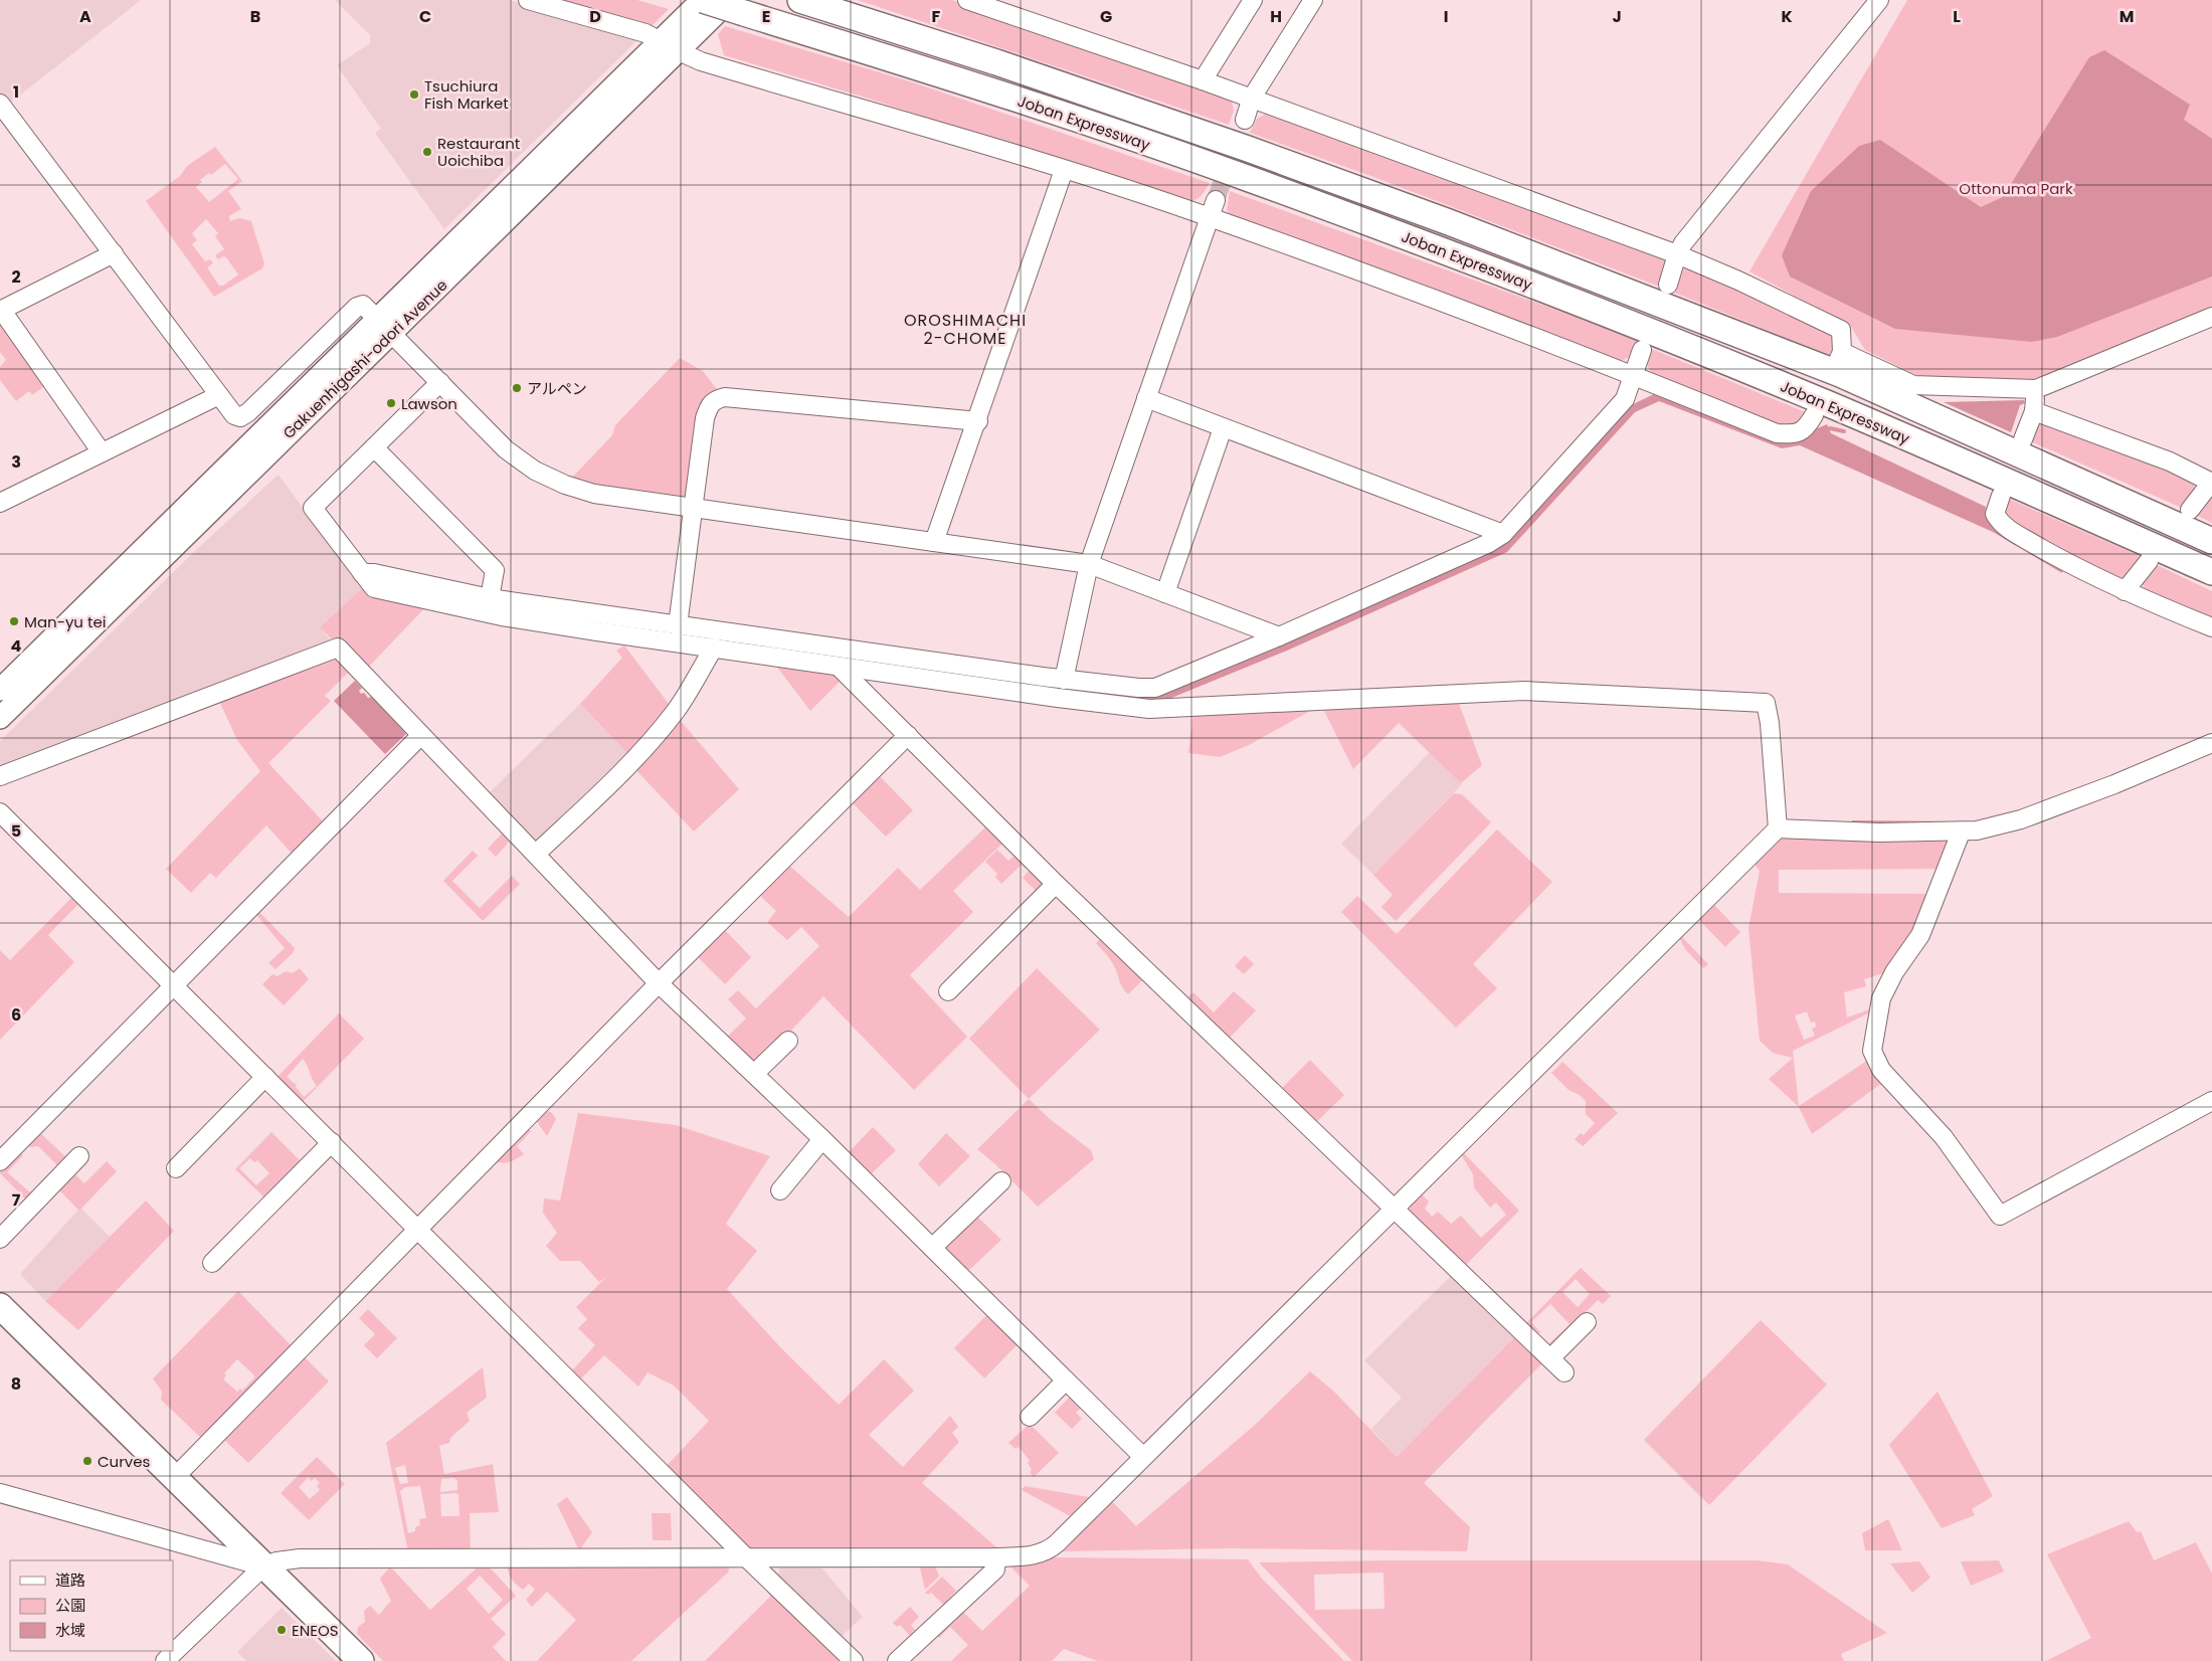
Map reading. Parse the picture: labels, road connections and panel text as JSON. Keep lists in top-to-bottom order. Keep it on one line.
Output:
{"streets":{"highway":["Joban Expressway"],"main road":["Gakuenhigashi-odori Avenue"]},"crossings":[["Joban Expressway","Gakuenhigashi-odori Avenue"]],"districts":["OROSHIMACHI 2-CHOME"],"parks":["Ottonuma Park"],"places":["Tsuchiura Fish Market","Restaurant Uoichiba","アルペン","Lawson","Man-yu tei","Curves","ENEOS"],"legend":["道路","公園","水域"],"grid":{"columns":["A","B","C","D","E","F","G","H","I","J","K","L","M"],"rows":["1","2","3","4","5","6","7","8"]}}
